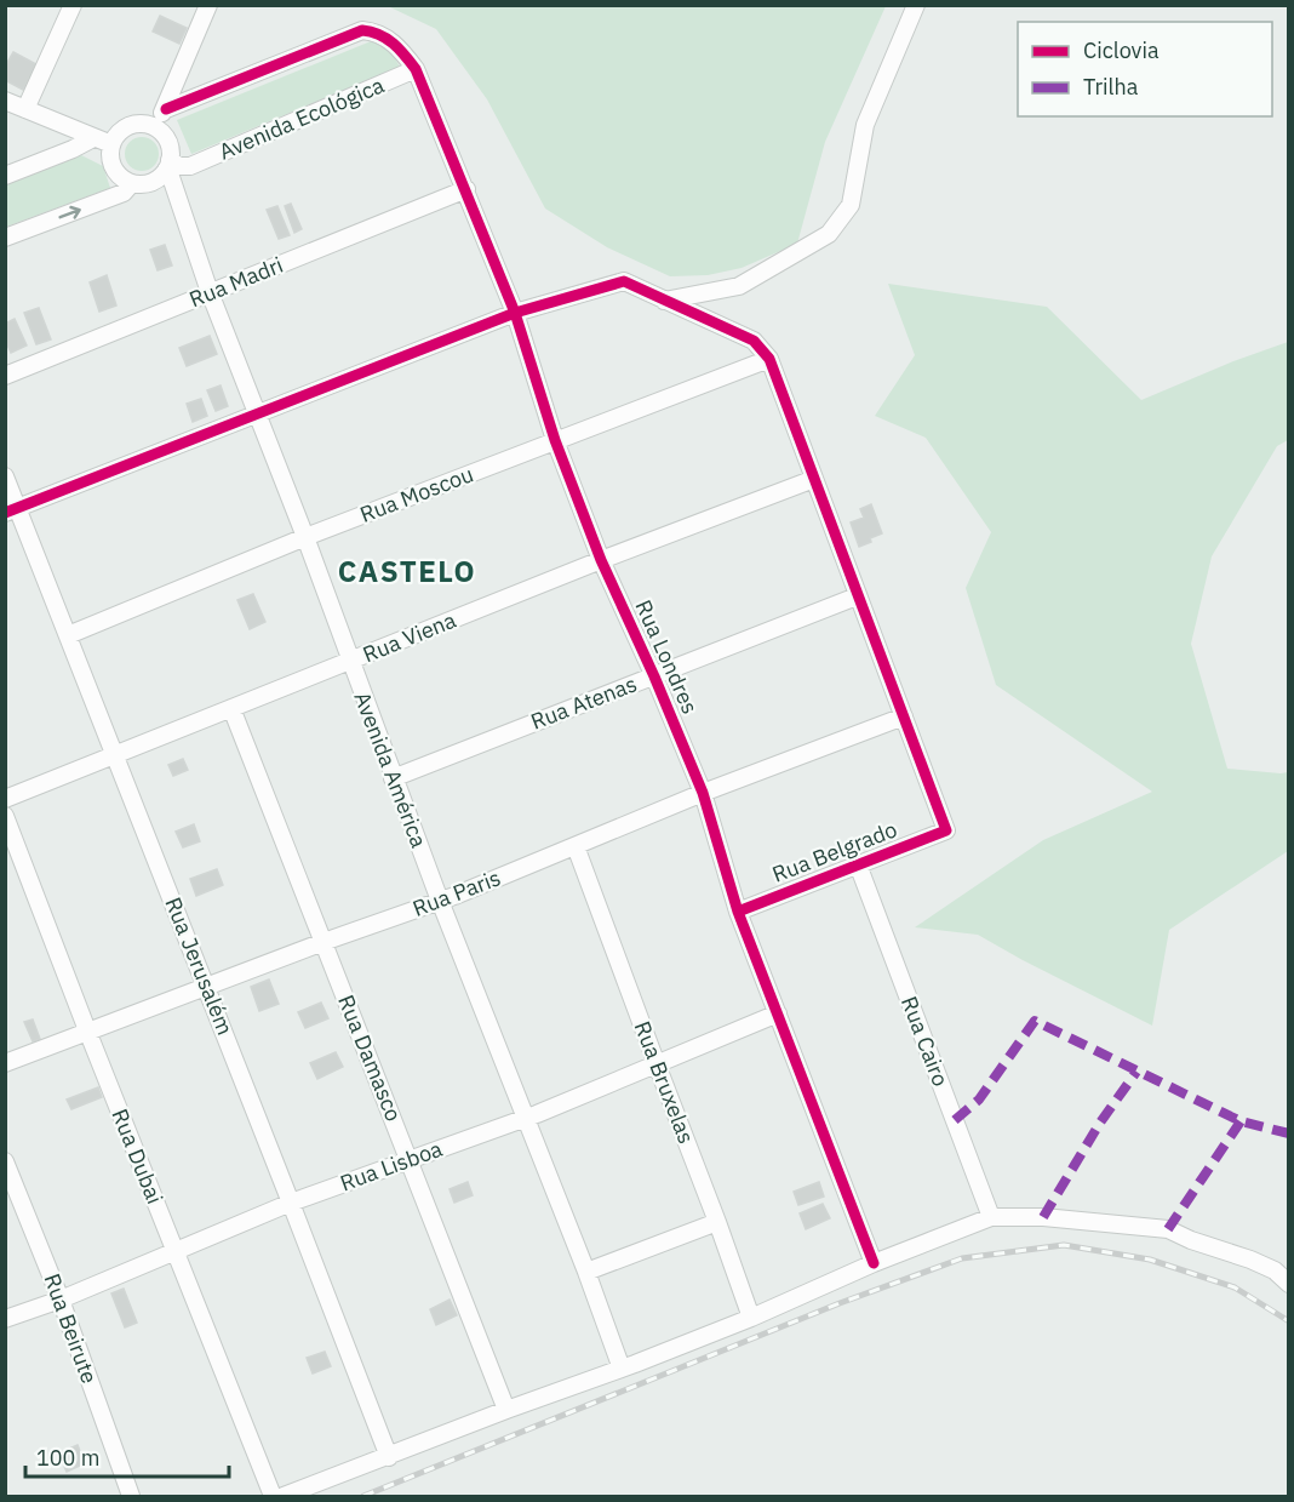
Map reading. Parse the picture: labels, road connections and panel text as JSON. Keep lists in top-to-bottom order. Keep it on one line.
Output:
{"streets":{"street":["Avenida Ecológica","Rua Madri","Rua Moscou","Rua Viena","Rua Londres","Rua Atenas","Avenida América","Rua Belgrado","Rua Paris","Rua Jerusalém","Rua Cairo","Rua Damasco","Rua Bruxelas","Rua Dubai","Rua Lisboa","Rua Beirute"]},"crossings":[["Avenida Ecológica","Rua Londres"],["Avenida Ecológica","Avenida América"],["Rua Madri","Rua Londres"],["Rua Madri","Avenida América"],["Rua Moscou","Rua Londres"],["Rua Moscou","Avenida América"],["Rua Moscou","Rua Jerusalém"],["Rua Viena","Rua Londres"],["Rua Viena","Avenida América"],["Rua Viena","Rua Jerusalém"],["Rua Viena","Rua Damasco"],["Rua Londres","Rua Atenas"],["Rua Londres","Rua Belgrado"],["Rua Londres","Rua Paris"],["Rua Londres","Rua Lisboa"],["Rua Atenas","Avenida América"],["Avenida América","Rua Paris"],["Avenida América","Rua Lisboa"],["Rua Belgrado","Rua Paris"],["Rua Belgrado","Rua Cairo"],["Rua Paris","Rua Jerusalém"],["Rua Paris","Rua Damasco"],["Rua Paris","Rua Bruxelas"],["Rua Paris","Rua Dubai"],["Rua Jerusalém","Rua Lisboa"],["Rua Damasco","Rua Lisboa"],["Rua Bruxelas","Rua Lisboa"],["Rua Dubai","Rua Lisboa"],["Rua Lisboa","Rua Beirute"]],"districts":["CASTELO"],"legend":["Ciclovia","Trilha"],"scale_bar":"100 m"}
